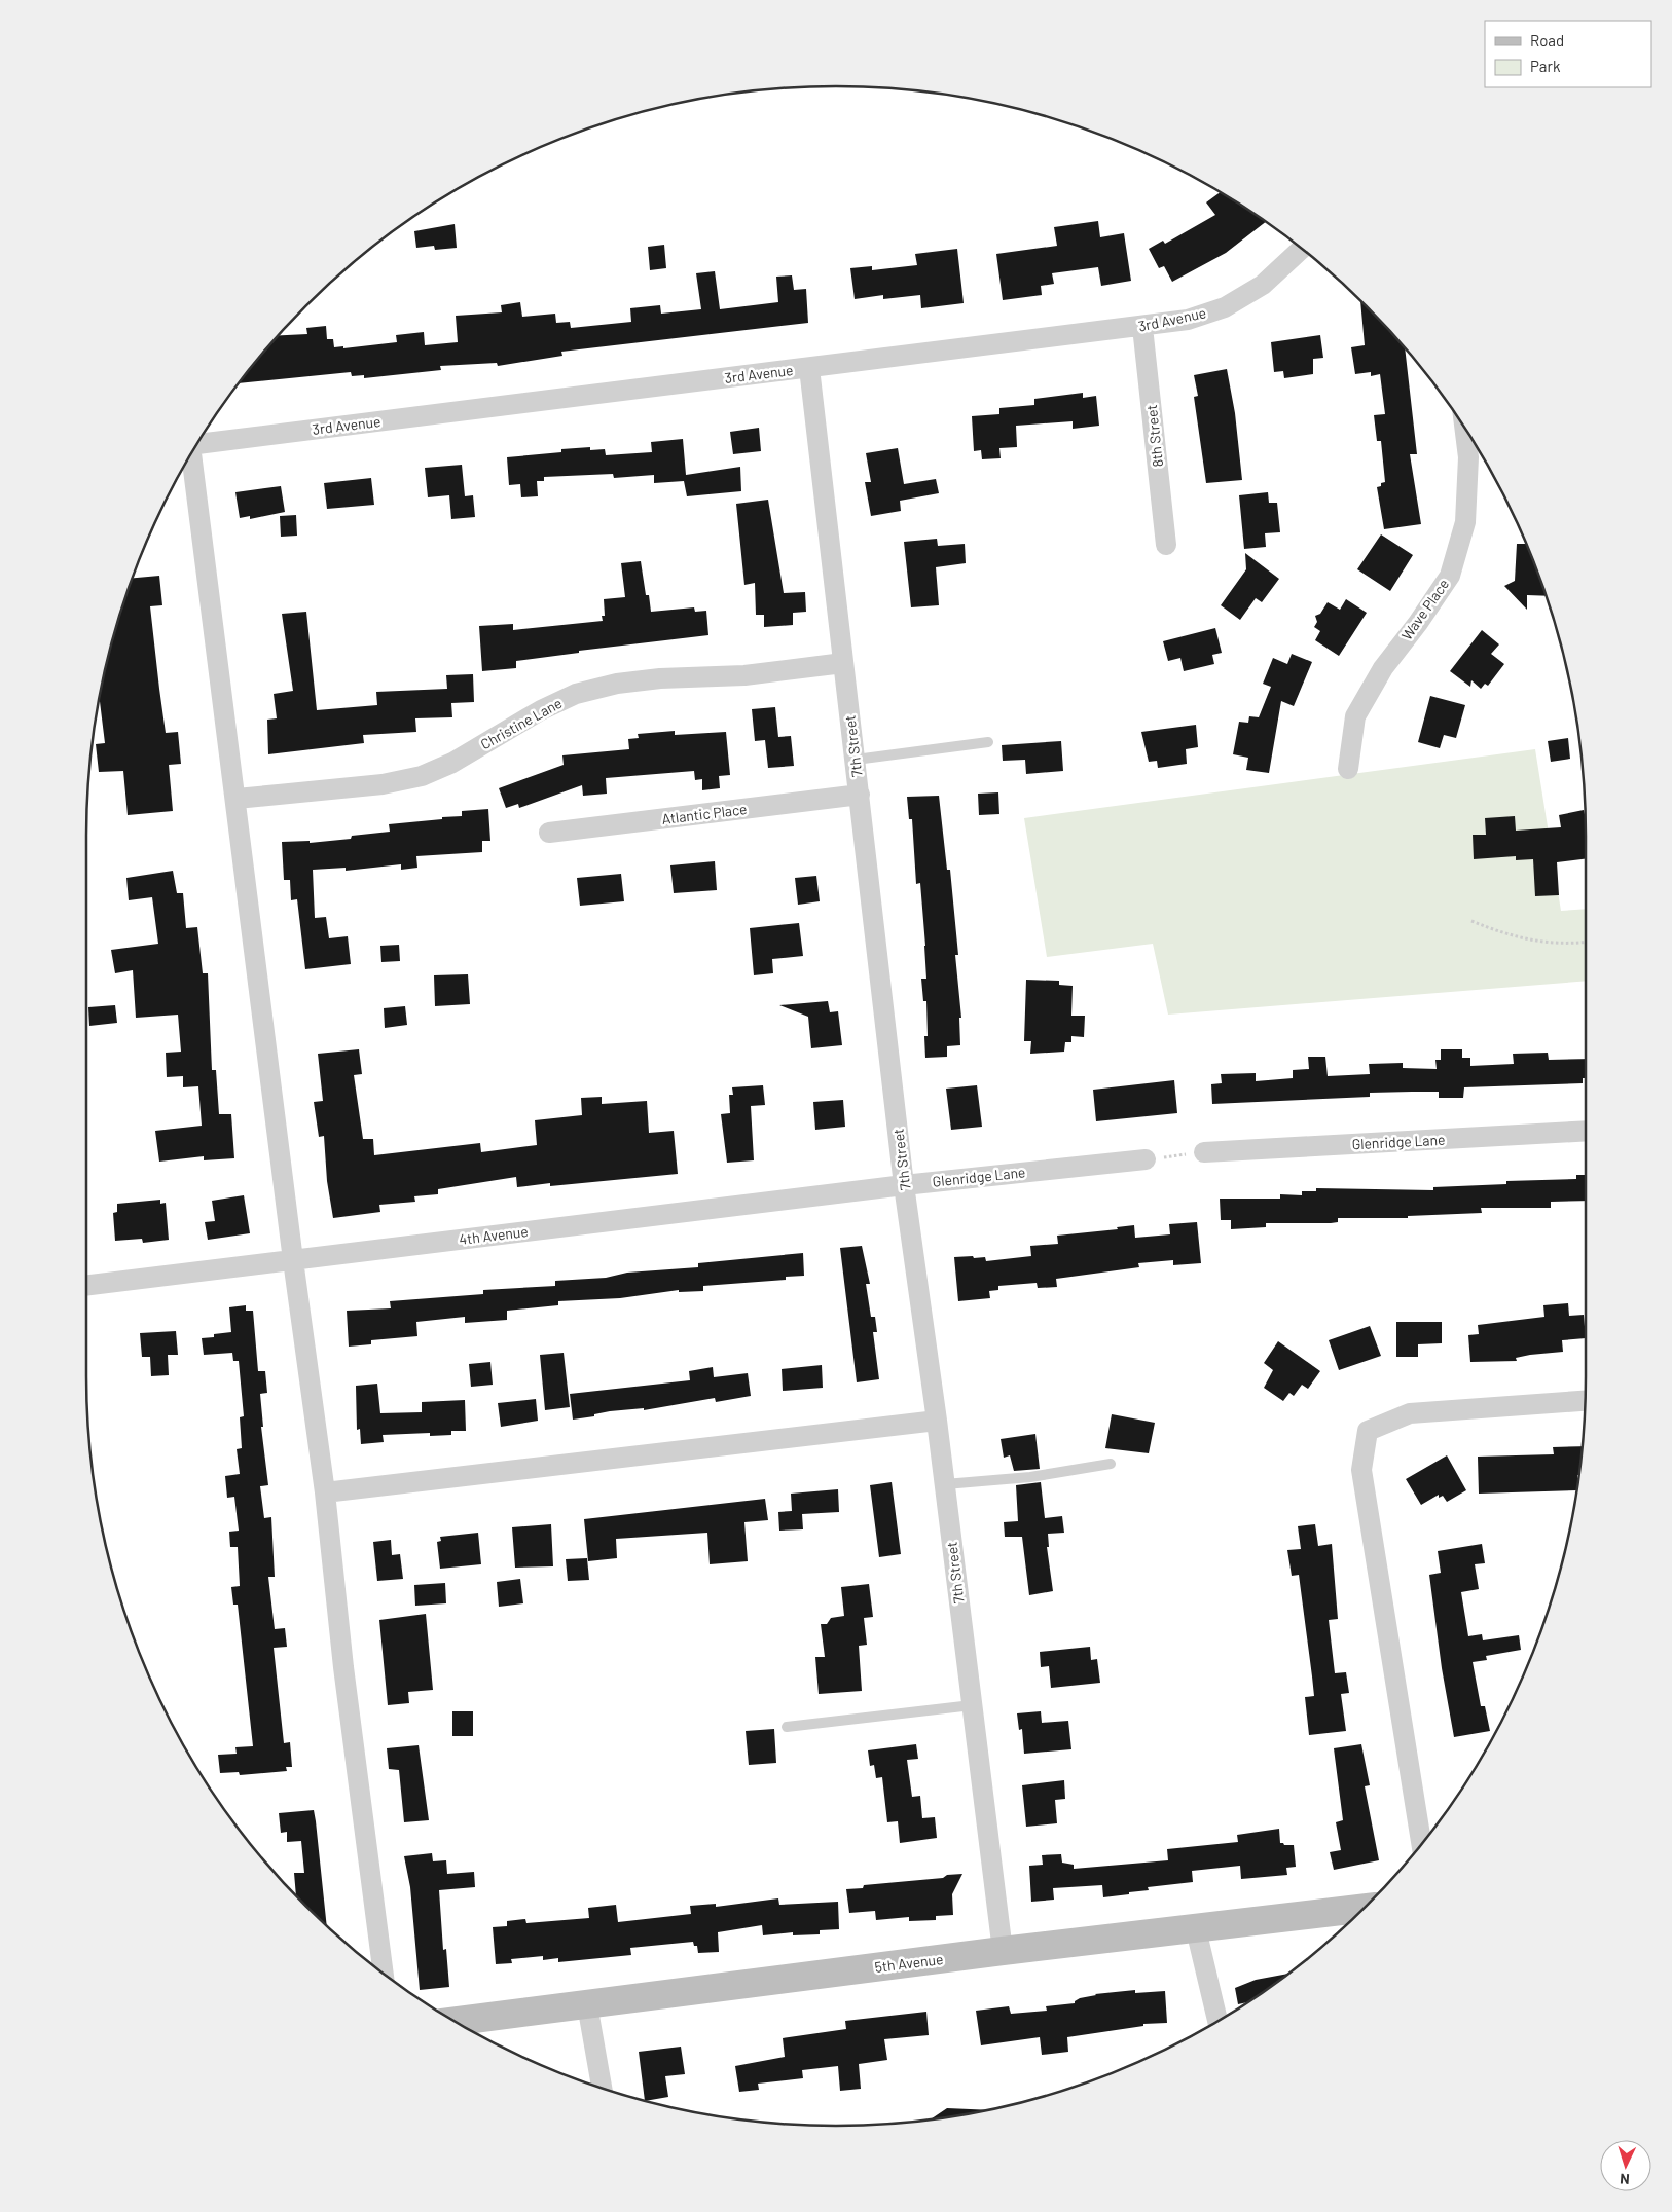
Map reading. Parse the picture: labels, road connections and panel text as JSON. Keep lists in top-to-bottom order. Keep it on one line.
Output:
{"streets":{"street":["3rd Avenue","8th Street","Wave Place","Christine Lane","7th Street","Atlantic Place","Glenridge Lane","4th Avenue","5th Avenue"]},"crossings":[["3rd Avenue","8th Street"],["3rd Avenue","7th Street"],["Christine Lane","7th Street"],["7th Street","Atlantic Place"],["7th Street","Glenridge Lane"],["7th Street","4th Avenue"],["7th Street","5th Avenue"],["Glenridge Lane","4th Avenue"]],"legend":["Road","Park"],"north":"bottom"}
